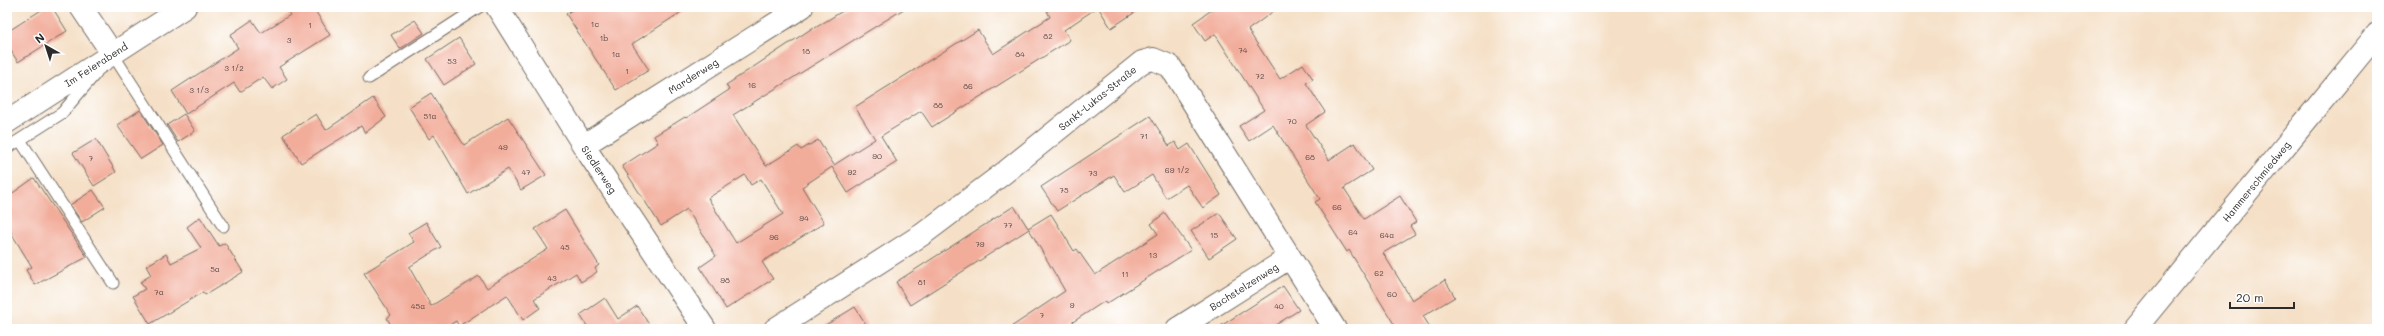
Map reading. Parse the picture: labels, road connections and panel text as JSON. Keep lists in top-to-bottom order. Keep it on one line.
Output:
{"streets":{"street":["Im Feierabend","Marderweg","Sankt-Lukas-Straße","Siedlerweg","Hammerschmiedweg","Bachstelzenweg"]},"crossings":[["Marderweg","Siedlerweg"],["Sankt-Lukas-Straße","Bachstelzenweg"]],"house_numbers":["1c","1","82","1b","3","74","18","1a","84","53","3 1/2","1","72","16","86","3 1/3","88","51a","70","71","49","90","68","7","69 1/2","47","92","73","75","66","94","77","64","15","64a","96","79","45","13","5a","62","11","43","98","81","7a","60","9","45a","40","7"],"scale_bar":"20 m","north":"top left"}
